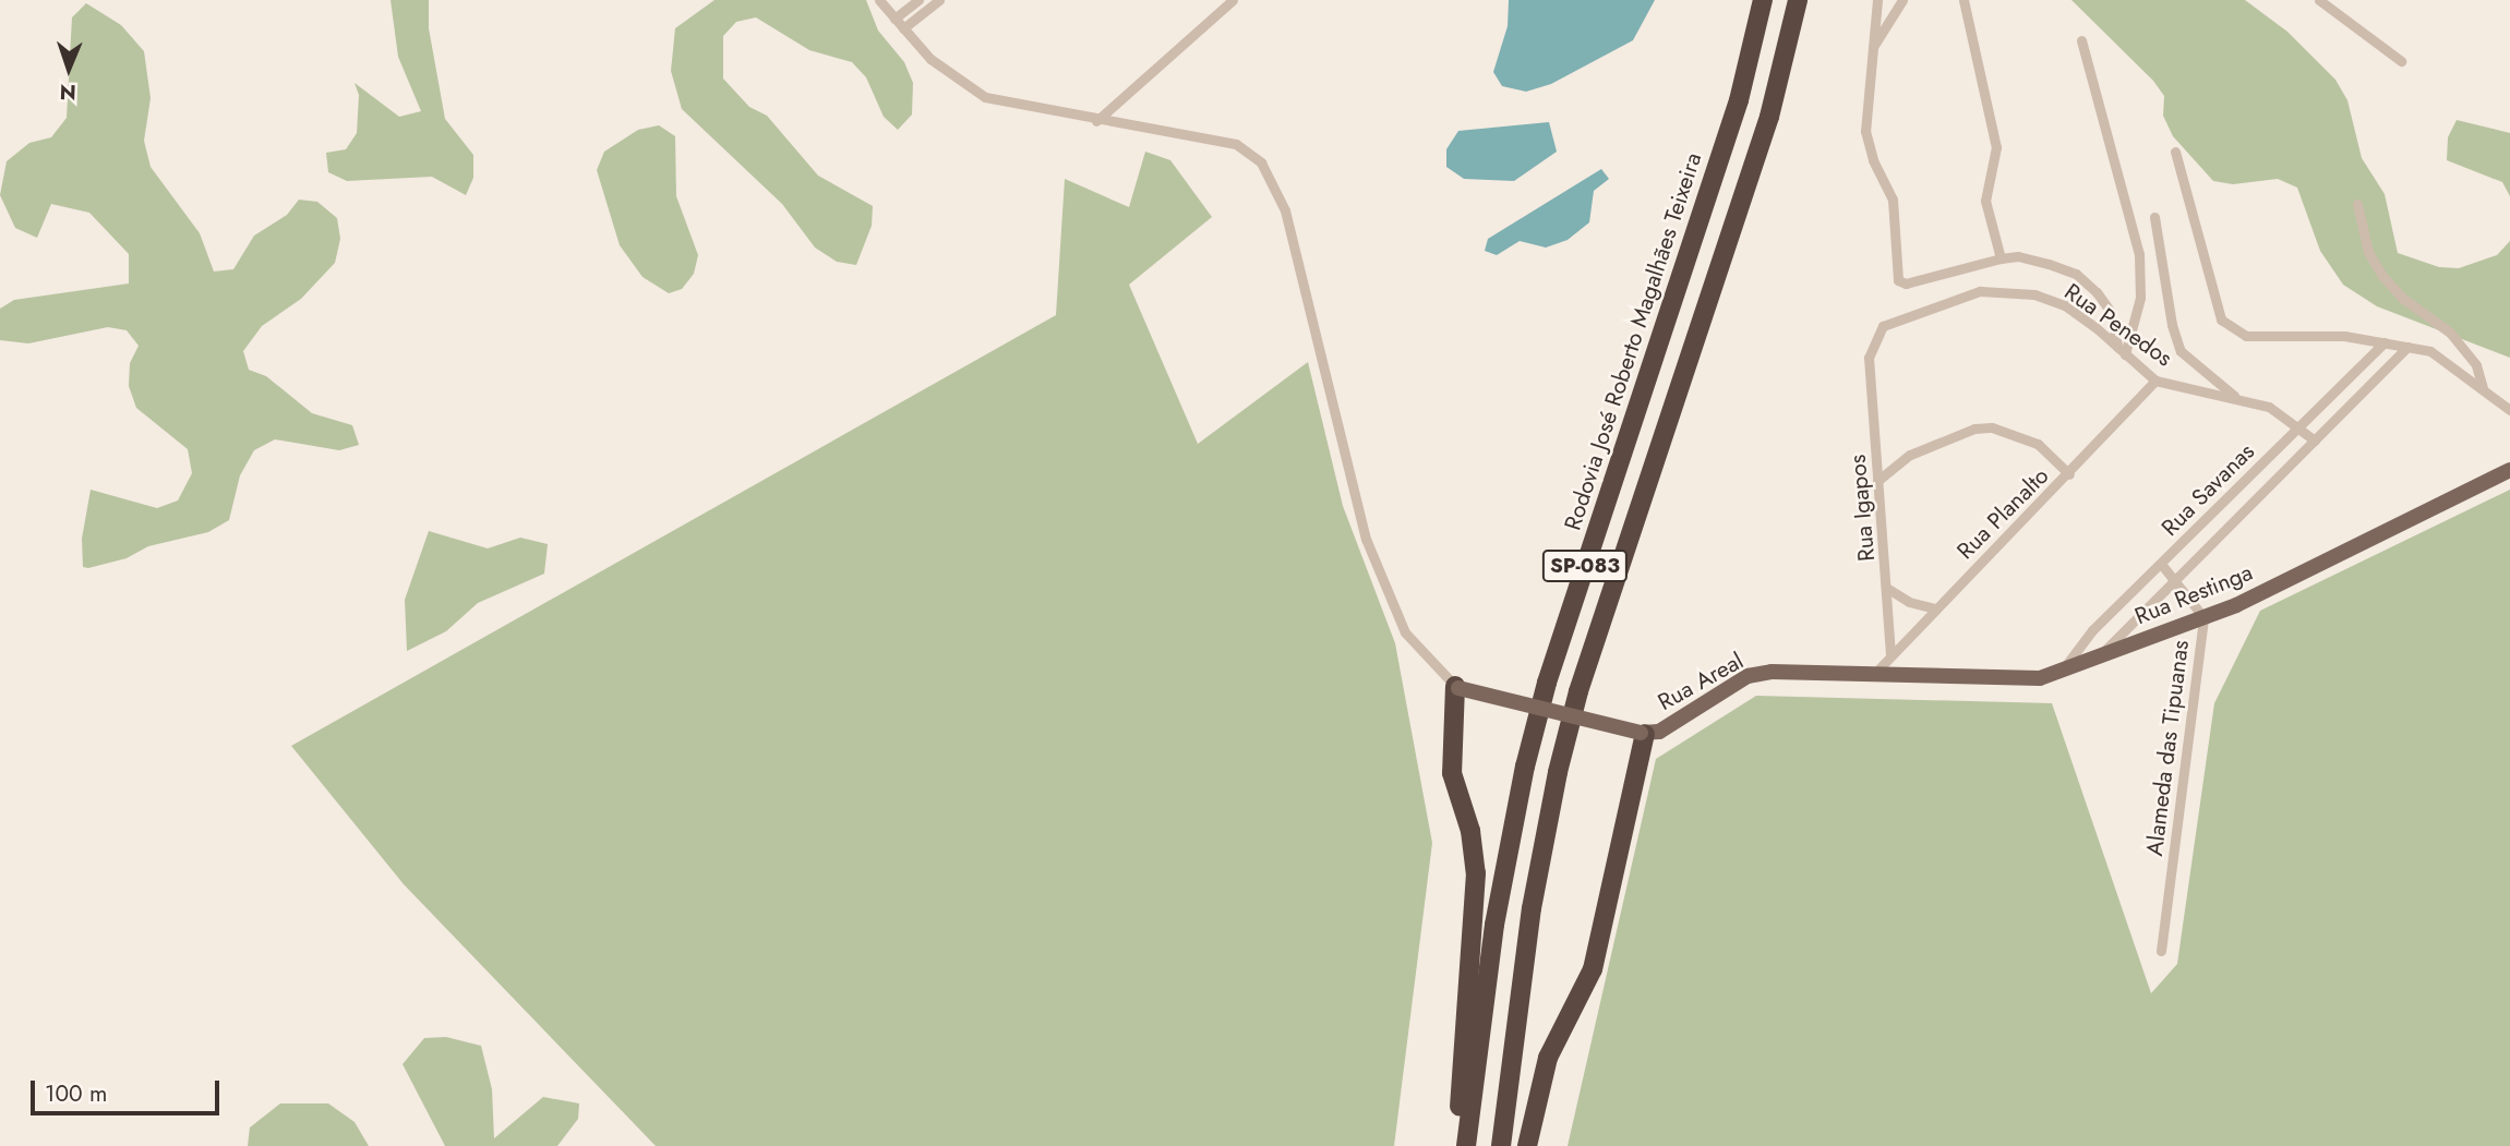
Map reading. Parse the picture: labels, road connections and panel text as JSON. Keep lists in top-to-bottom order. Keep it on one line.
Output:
{"streets":{"highway":["Rodovia José Roberto Magalhães Teixeira","SP-083"],"main road":["Rua Restinga","Rua Areal"],"street":["Rua Penedos","Rua Savanas","Rua Igapos","Rua Planalto","Alameda das Tipuanas"]},"crossings":[["Rua Penedos","Rua Savanas"],["Rua Penedos","Rua Igapos"],["Rua Penedos","Rua Planalto"],["Rua Savanas","Rua Restinga"],["Rua Savanas","Alameda das Tipuanas"],["Rua Igapos","Rua Planalto"],["Rua Planalto","Rua Restinga"],["Rua Planalto","Rua Areal"],["Rua Restinga","Rua Areal"],["Rua Restinga","Alameda das Tipuanas"]],"scale_bar":"100 m","north":"bottom"}
